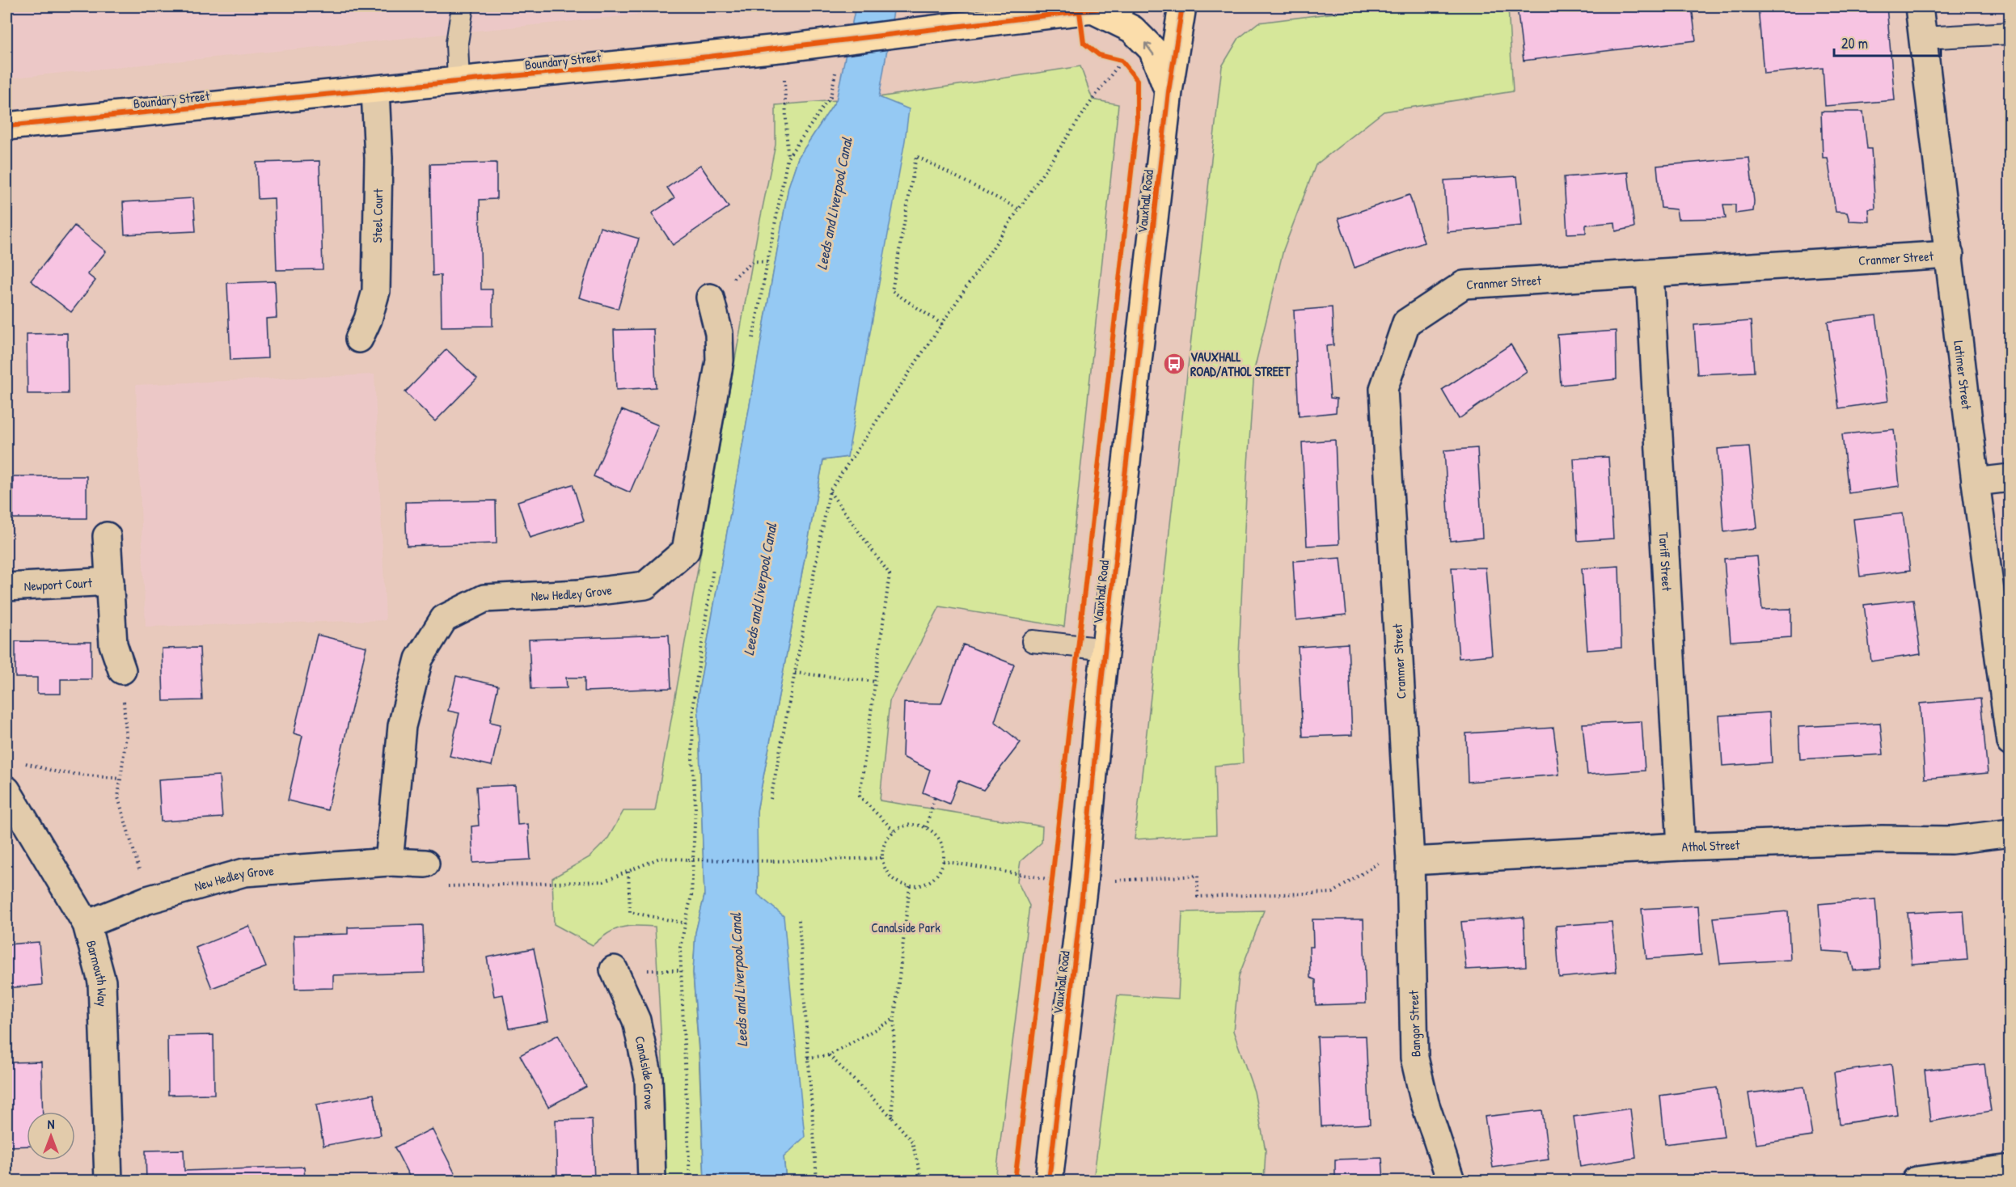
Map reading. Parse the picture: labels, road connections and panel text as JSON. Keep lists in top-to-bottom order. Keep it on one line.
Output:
{"streets":{"main road":["Boundary Street","Vauxhall Road"],"street":["Steel Court","Cranmer Street","Latimer Street","Tariff Street","Newport Court","New Hedley Grove","Athol Street","Barmouth Way","Bangor Street","Canalside Grove"]},"crossings":[["Boundary Street","Steel Court"],["Cranmer Street","Latimer Street"],["Cranmer Street","Tariff Street"],["Cranmer Street","Athol Street"],["Cranmer Street","Bangor Street"],["Tariff Street","Athol Street"],["New Hedley Grove","Barmouth Way"],["Athol Street","Bangor Street"]],"water":["Leeds and Liverpool Canal"],"parks":["Canalside Park"],"places":{"bus stop":["VAUXHALL ROAD/ATHOL STREET"]},"scale_bar":"20 m","north":"top"}
